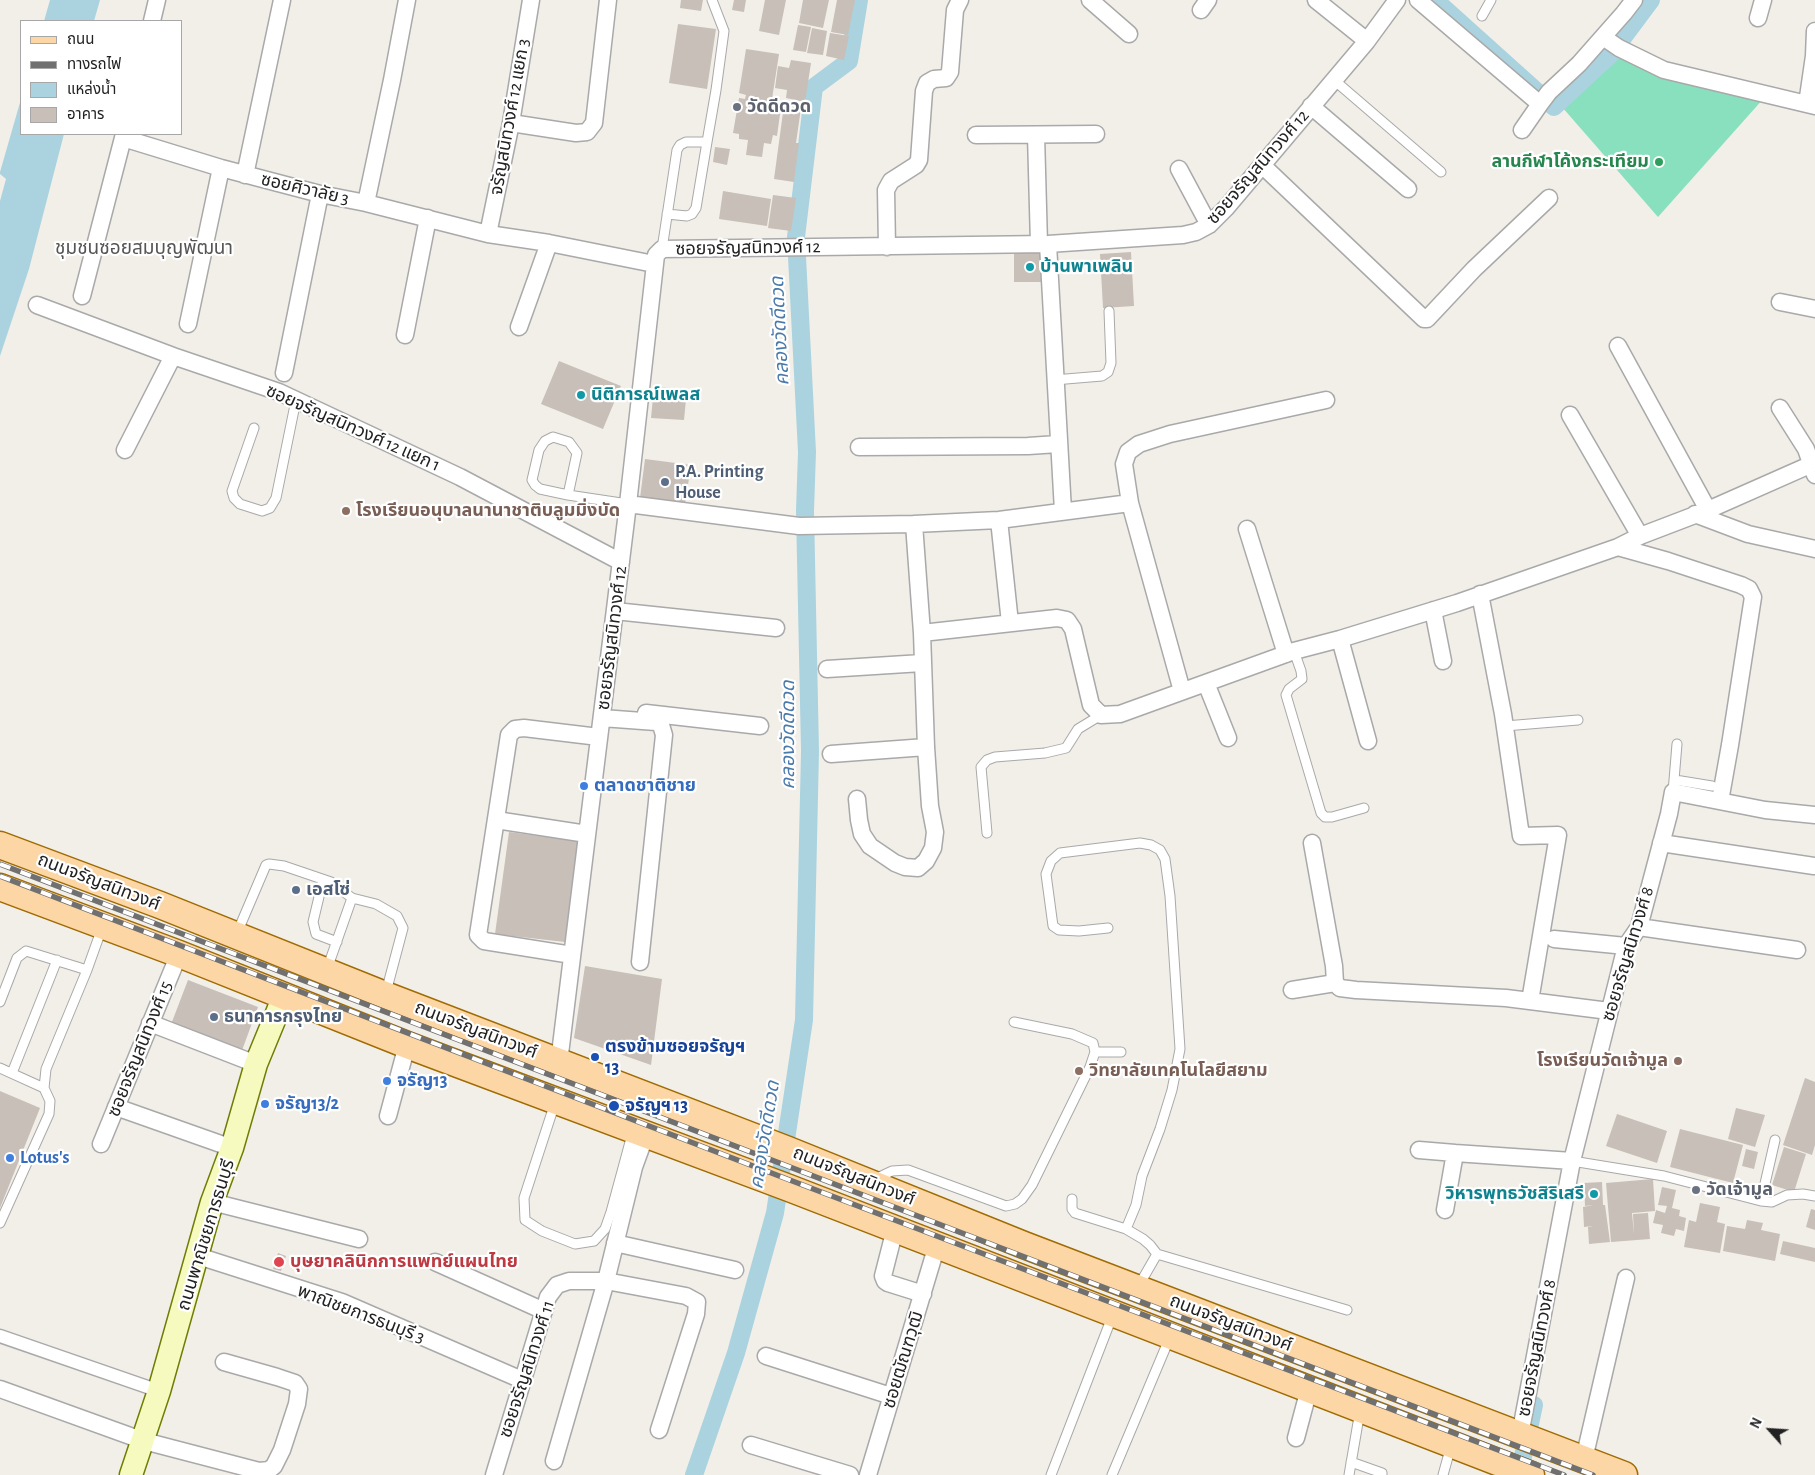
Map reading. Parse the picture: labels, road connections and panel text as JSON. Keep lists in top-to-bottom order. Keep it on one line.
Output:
{"streets":{"main road":["ถนนจรัญสนิทวงศ์","ถนนพาณิชยการธนบุรี"],"street":["จรัญสนิทวงศ์ 12 แยก 3","ซอยจรัญสนิทวงศ์ 12","ซอยศิวาลัย 3","ซอยจรัญสนิทวงศ์ 12 แยก 1","ซอยจรัญสนิทวงศ์ 8","ซอยจรัญสนิทวงศ์ 15","พาณิชยการธนบุรี 3","ซอยฒัณฑวุฒิ","ซอยจรัญสนิทวงศ์ 11"]},"crossings":[["จรัญสนิทวงศ์ 12 แยก 3","ซอยศิวาลัย 3"],["ซอยจรัญสนิทวงศ์ 12","ซอยศิวาลัย 3"],["ซอยจรัญสนิทวงศ์ 12","ซอยจรัญสนิทวงศ์ 12 แยก 1"],["ซอยจรัญสนิทวงศ์ 12","ถนนจรัญสนิทวงศ์"],["ถนนจรัญสนิทวงศ์","ซอยจรัญสนิทวงศ์ 8"],["ถนนจรัญสนิทวงศ์","ซอยจรัญสนิทวงศ์ 15"],["ถนนจรัญสนิทวงศ์","ถนนพาณิชยการธนบุรี"],["ถนนจรัญสนิทวงศ์","ซอยฒัณฑวุฒิ"],["ถนนพาณิชยการธนบุรี","พาณิชยการธนบุรี 3"],["พาณิชยการธนบุรี 3","ซอยจรัญสนิทวงศ์ 11"]],"districts":["ชุมชนซอยสมบุญพัฒนา"],"water":["คลองวัดดีดวด"],"places":["วัดดีดวด","ลานกีฬาโค้งกระเทียม","บ้านพาเพลิน","นิติการณ์เพลส","P.A. Printing House","โรงเรียนอนุบาลนานาชาติบลูมมิ่งบัด","ตลาดชาติชาย","เอสโซ่","ธนาคารกรุงไทย","ตรงข้ามซอยจรัญฯ 13","โรงเรียนวัดเจ้ามูล","วิทยาลัยเทคโนโลยีสยาม","จรัญ13","จรัญ13/2","จรัญฯ 13","Lotus's","วัดเจ้ามูล","วิหารพุทธวัชสิริเสรี","บุษยาคลินิกการแพทย์แผนไทย"],"legend":["ถนน","ทางรถไฟ","แหล่งน้ำ","อาคาร"],"north":"top left"}
